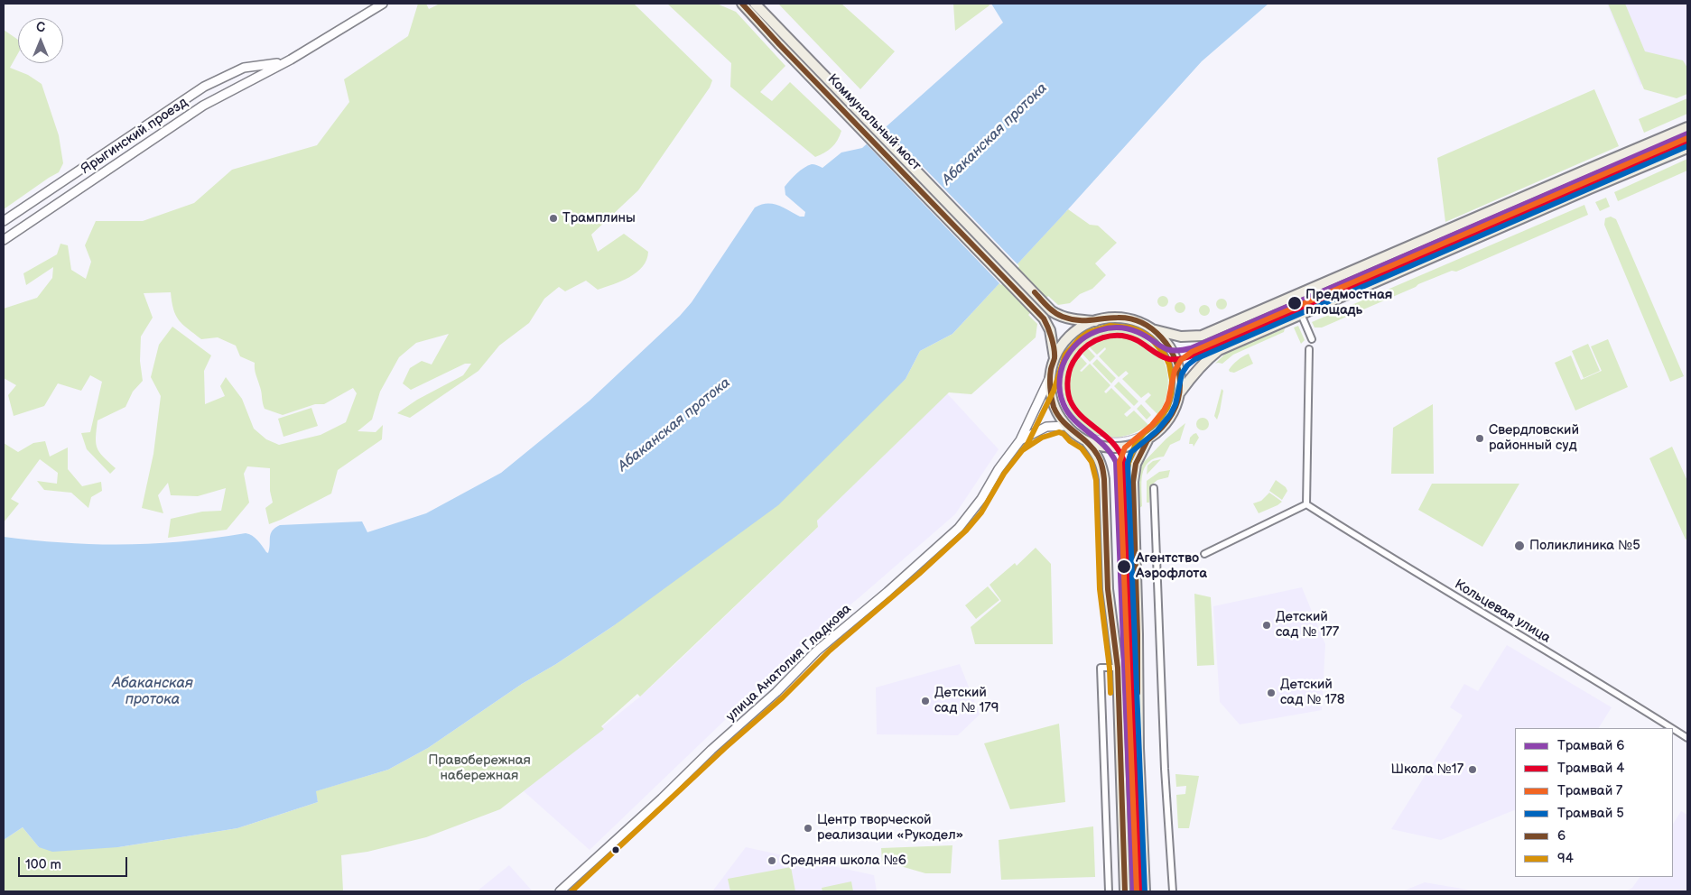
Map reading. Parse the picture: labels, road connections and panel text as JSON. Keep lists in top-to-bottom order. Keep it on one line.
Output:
{"streets":{"highway":["Коммунальный мост"],"main road":["Ярыгинский проезд","улица Анатолия Гладкова"],"street":["Кольцевая улица"]},"water":["Абаканская протока"],"parks":["Правобережная набережная"],"places":["Трамплины","Предмостная площадь","Свердловский районный суд","Поликлиника №5","Агентство Аэрофлота","Детский сад № 177","Детский сад № 178","Детский сад № 179","Школа №17","Центр творческой реализации «Рукодел»","Средняя школа №6"],"lines":["transit line 6","tram line 6","tram line 7","tram line 4","tram line 5","transit line 94"],"legend":["Трамвай 6","Трамвай 4","Трамвай 7","Трамвай 5","6","94"],"scale_bar":"100 m","north":"top"}
